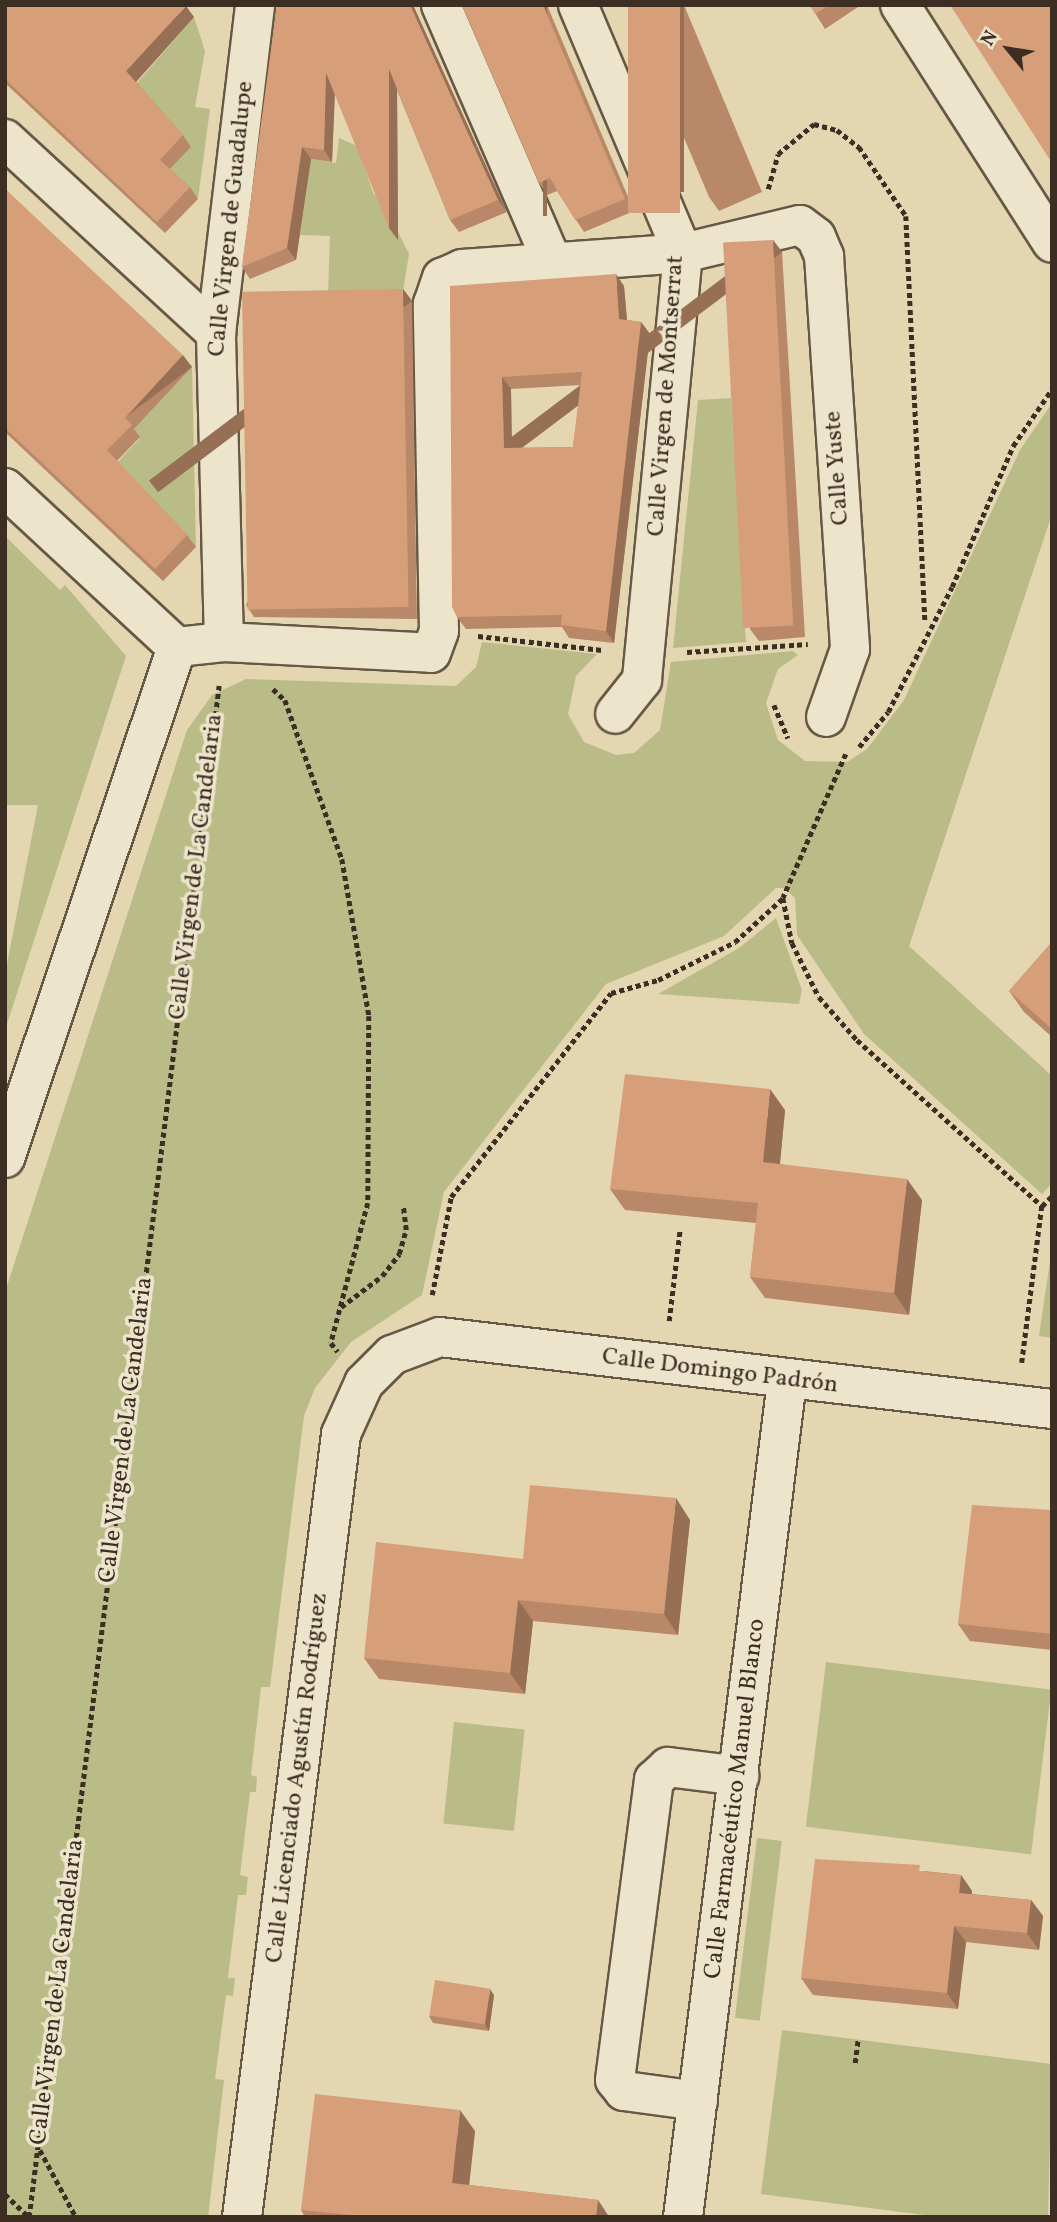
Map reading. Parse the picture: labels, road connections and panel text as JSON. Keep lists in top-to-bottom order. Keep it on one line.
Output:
{"streets":{"street":["Calle Virgen de Guadalupe","Calle Virgen de Montserrat","Calle Yuste","Calle Domingo Padrón","Calle Licenciado Agustín Rodríguez","Calle Farmacéutico Manuel Blanco"],"path":["Calle Virgen de La Candelaria"]},"crossings":[["Calle Virgen de Guadalupe","Calle Virgen de La Candelaria"],["Calle Virgen de Montserrat","Calle Yuste"],["Calle Domingo Padrón","Calle Licenciado Agustín Rodríguez"],["Calle Domingo Padrón","Calle Farmacéutico Manuel Blanco"]],"north":"top left"}
